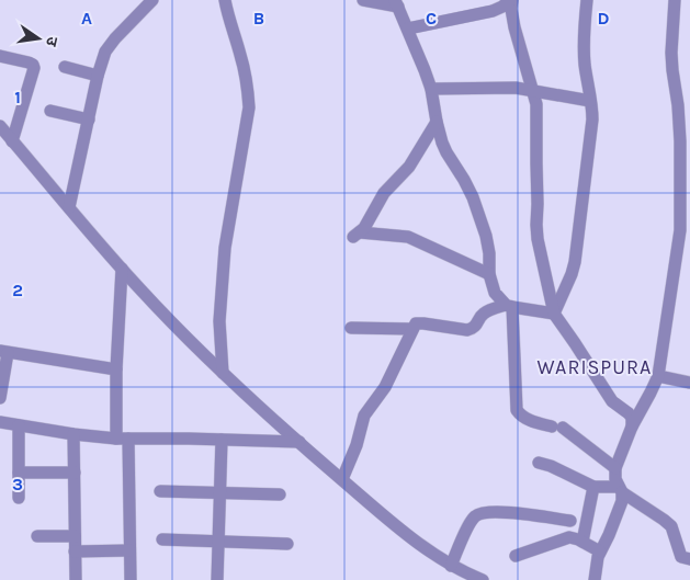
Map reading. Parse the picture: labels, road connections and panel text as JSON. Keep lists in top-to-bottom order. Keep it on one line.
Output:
{"districts":["WARISPURA"],"north":"right","grid":{"columns":["A","B","C","D"],"rows":["1","2","3"]}}
